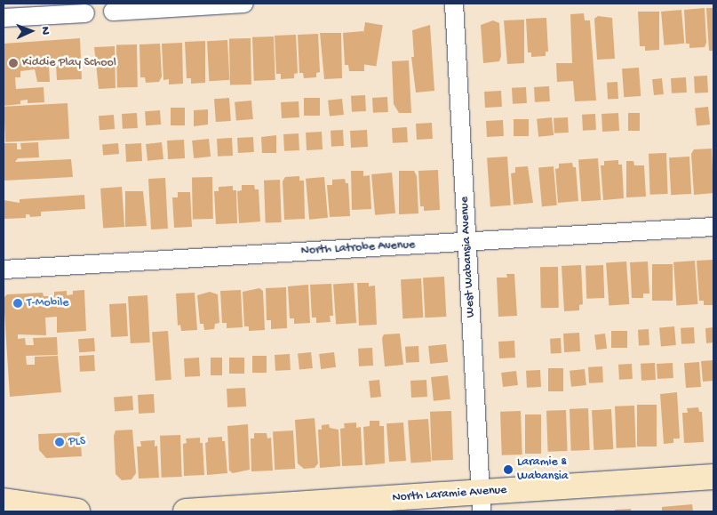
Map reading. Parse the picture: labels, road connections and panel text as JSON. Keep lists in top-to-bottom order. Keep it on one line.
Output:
{"streets":{"street":["North Latrobe Avenue","West Wabansia Avenue","North Laramie Avenue"]},"crossings":[["North Latrobe Avenue","West Wabansia Avenue"],["West Wabansia Avenue","North Laramie Avenue"]],"places":["Kiddie Play School","T-Mobile","PLS","Laramie & Wabansia"],"north":"right"}
